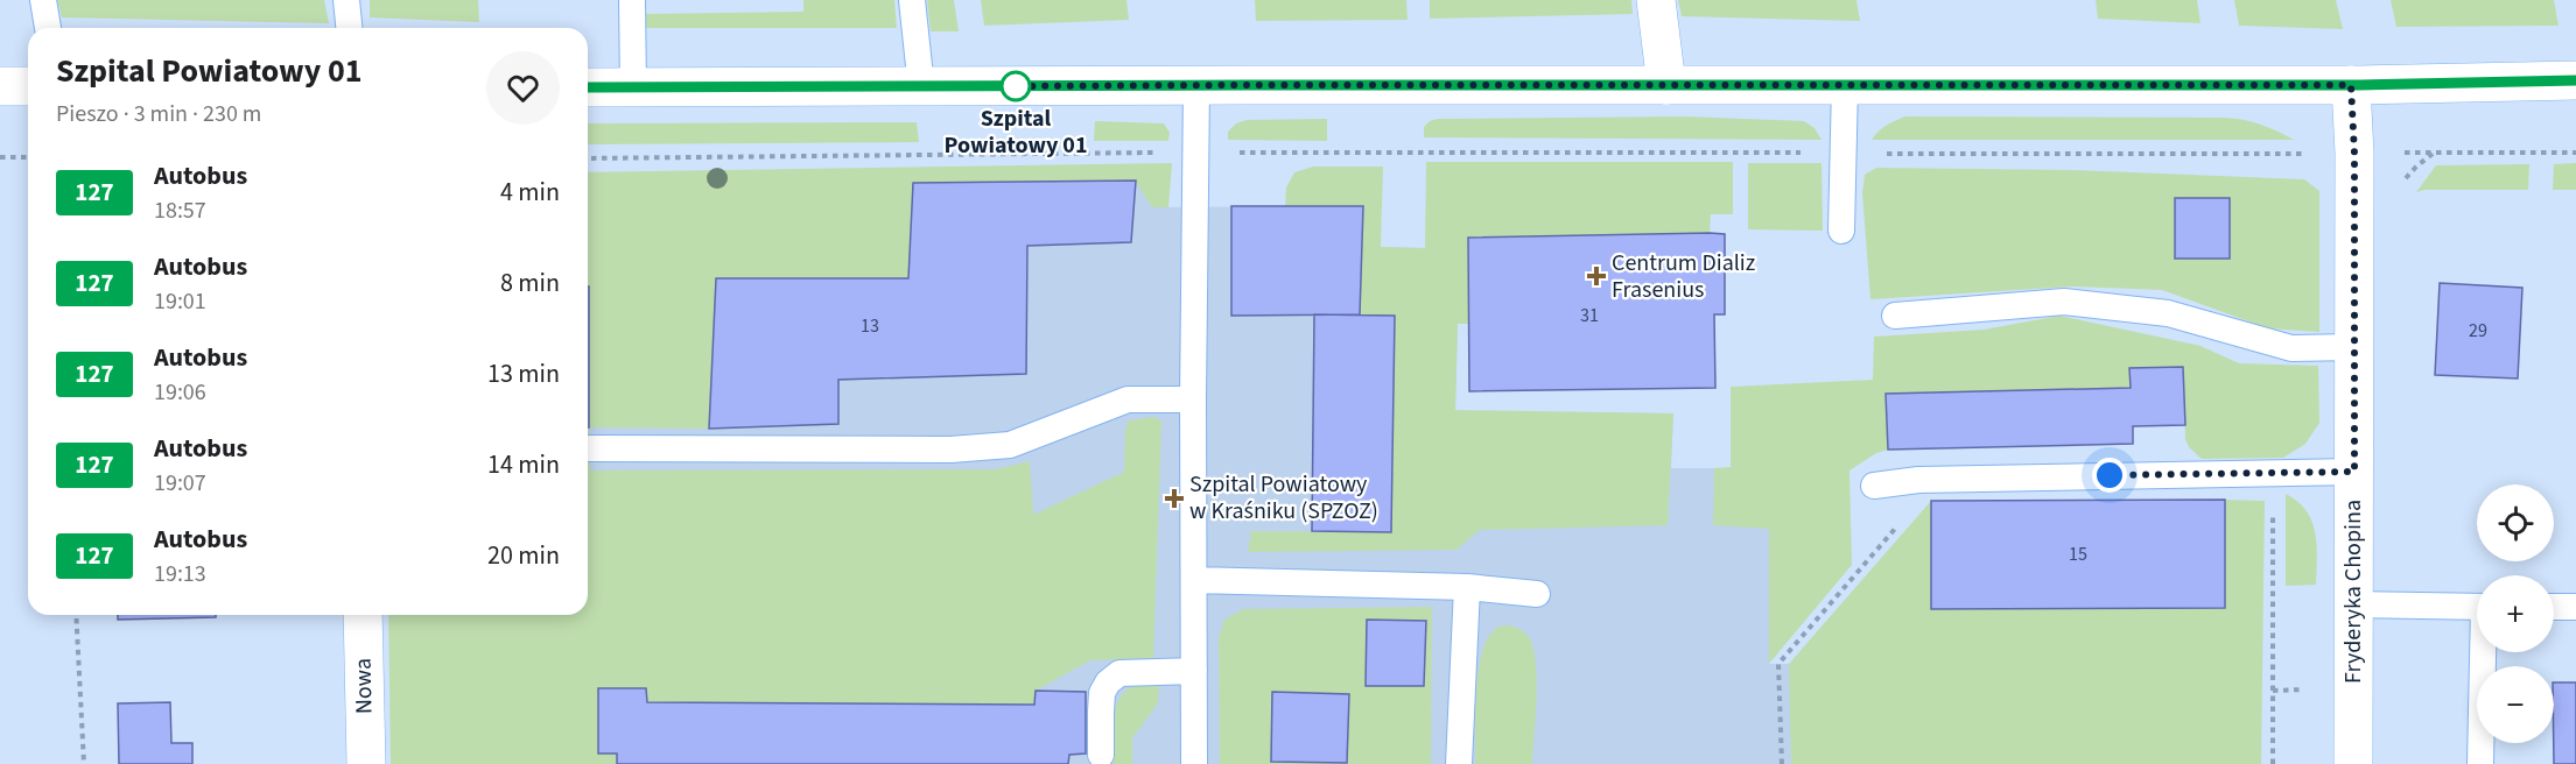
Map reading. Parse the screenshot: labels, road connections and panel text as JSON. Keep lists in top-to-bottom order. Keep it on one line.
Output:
{"streets":{"street":["Fryderyka Chopina","Nowa"]},"places":{"other":["Szpital Powiatowy 01"],"health":["Centrum Dializ Frasenius","Szpital Powiatowy w Kraśniku (SPZOZ)"]},"lines":["bus line 127"],"house_numbers":["31","13","29","15"],"page":{"heading":["Szpital Powiatowy 01","Pieszo · 3 min · 230 m"],"list":[{"mark":"127","name":"Autobus","note":"18:57","value":"4 min"},{"mark":"127","name":"Autobus","note":"19:01","value":"8 min"},{"mark":"127","name":"Autobus","note":"19:06","value":"13 min"},{"mark":"127","name":"Autobus","note":"19:07","value":"14 min"},{"mark":"127","name":"Autobus","note":"19:13","value":"20 min"}],"map_buttons":["+","−"]}}
